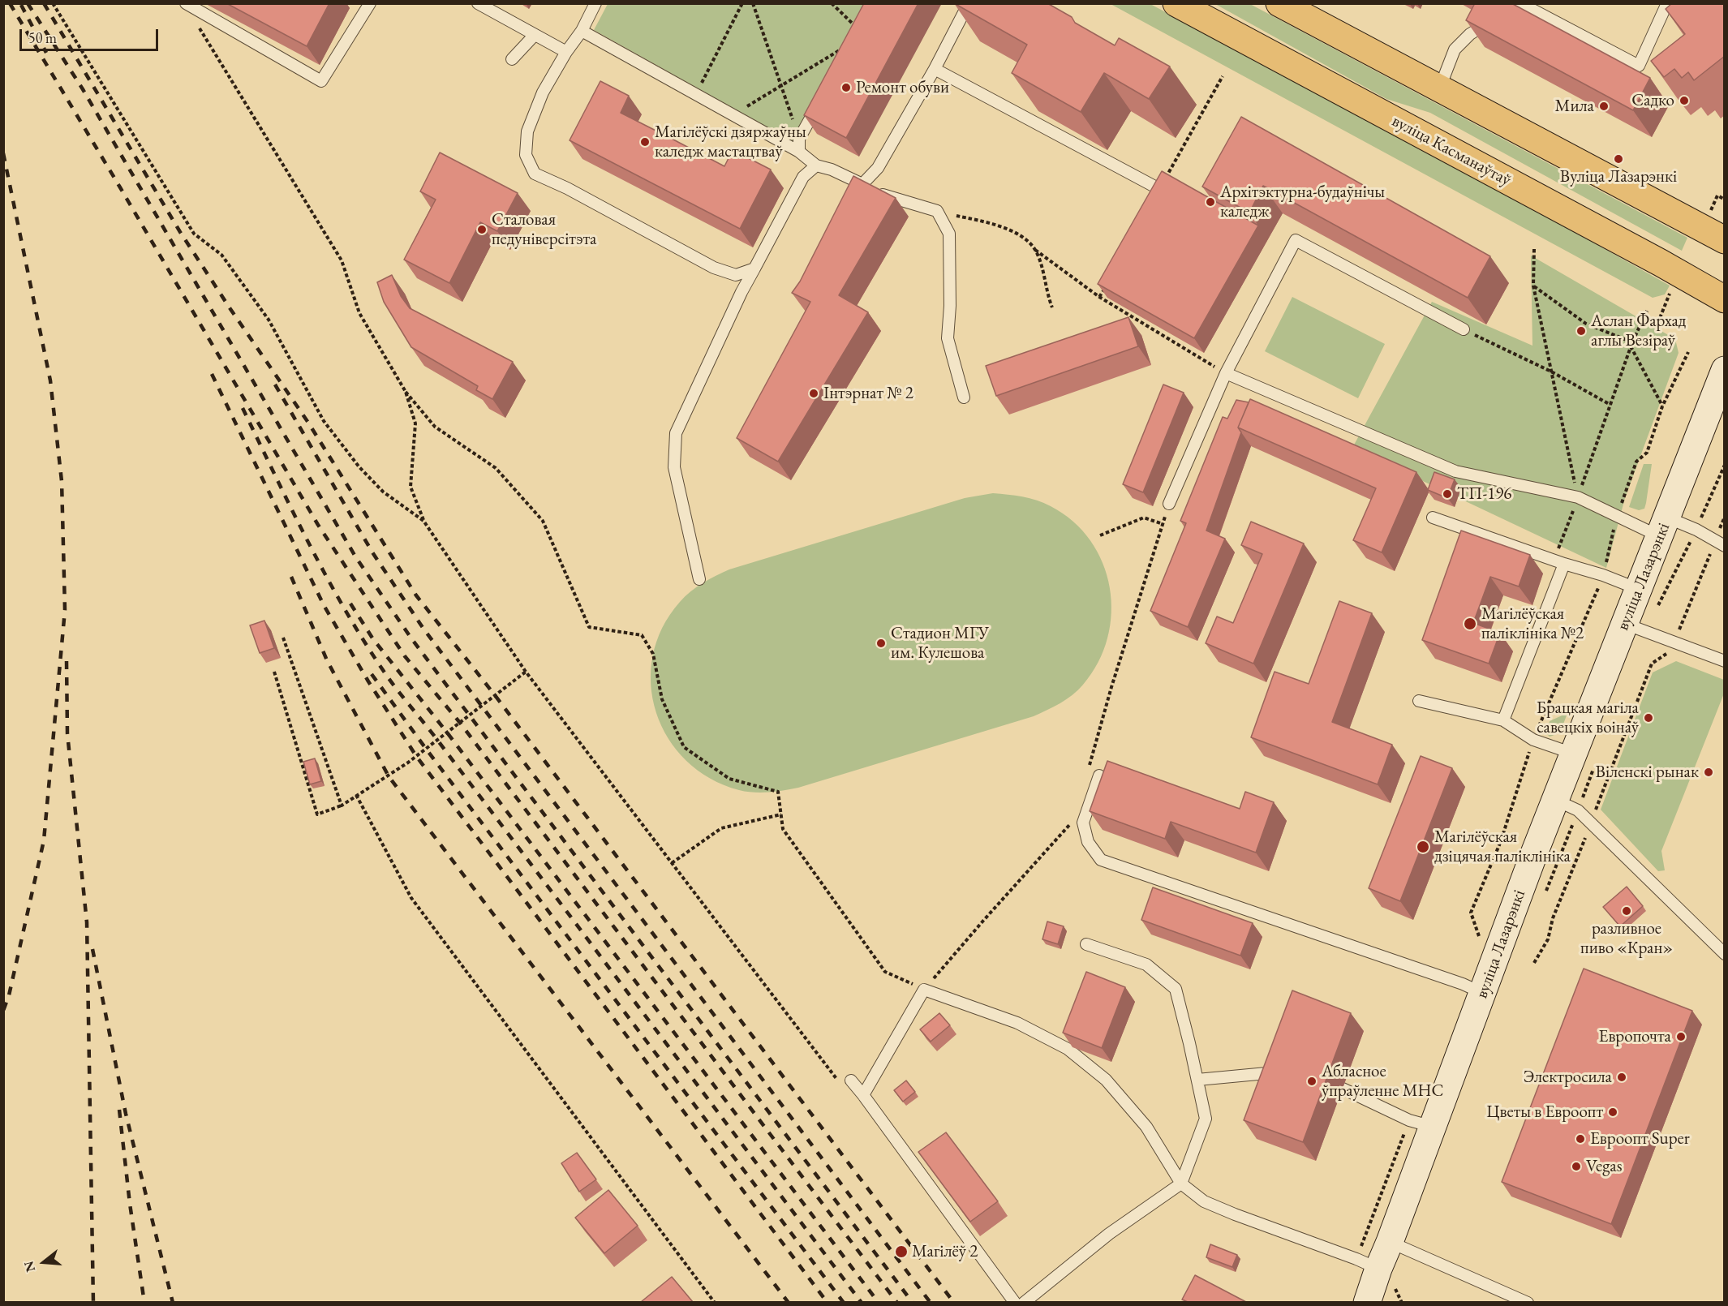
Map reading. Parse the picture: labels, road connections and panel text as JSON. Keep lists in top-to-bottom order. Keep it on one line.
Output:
{"streets":{"main road":["вуліца Касманаўтаў","вуліца Лазарэнкі"]},"places":["Ремонт обуви","Садко","Мила","Магілёўскі дзяржаўны каледж мастацтваў","Вуліца Лазарэнкі","Архітэктурна-будаўнічы каледж","Сталовая педуніверсітэта","Аслан Фархад аглы Везіраў","Інтэрнат № 2","ТП-196","Магілёўская паліклініка №2","Стадион МГУ им. Кулешова","Брацкая магіла савецкіх воінаў","Віленскі рынак","Магілёўская дзіцячая паліклініка","разливное пиво «Кран»","Европочта","Электросила","Абласное ўпраўленне МНС","Цветы в Евроопт","Евроопт Super","Vegas","Магілёў 2"],"scale_bar":"50 m","north":"left"}
